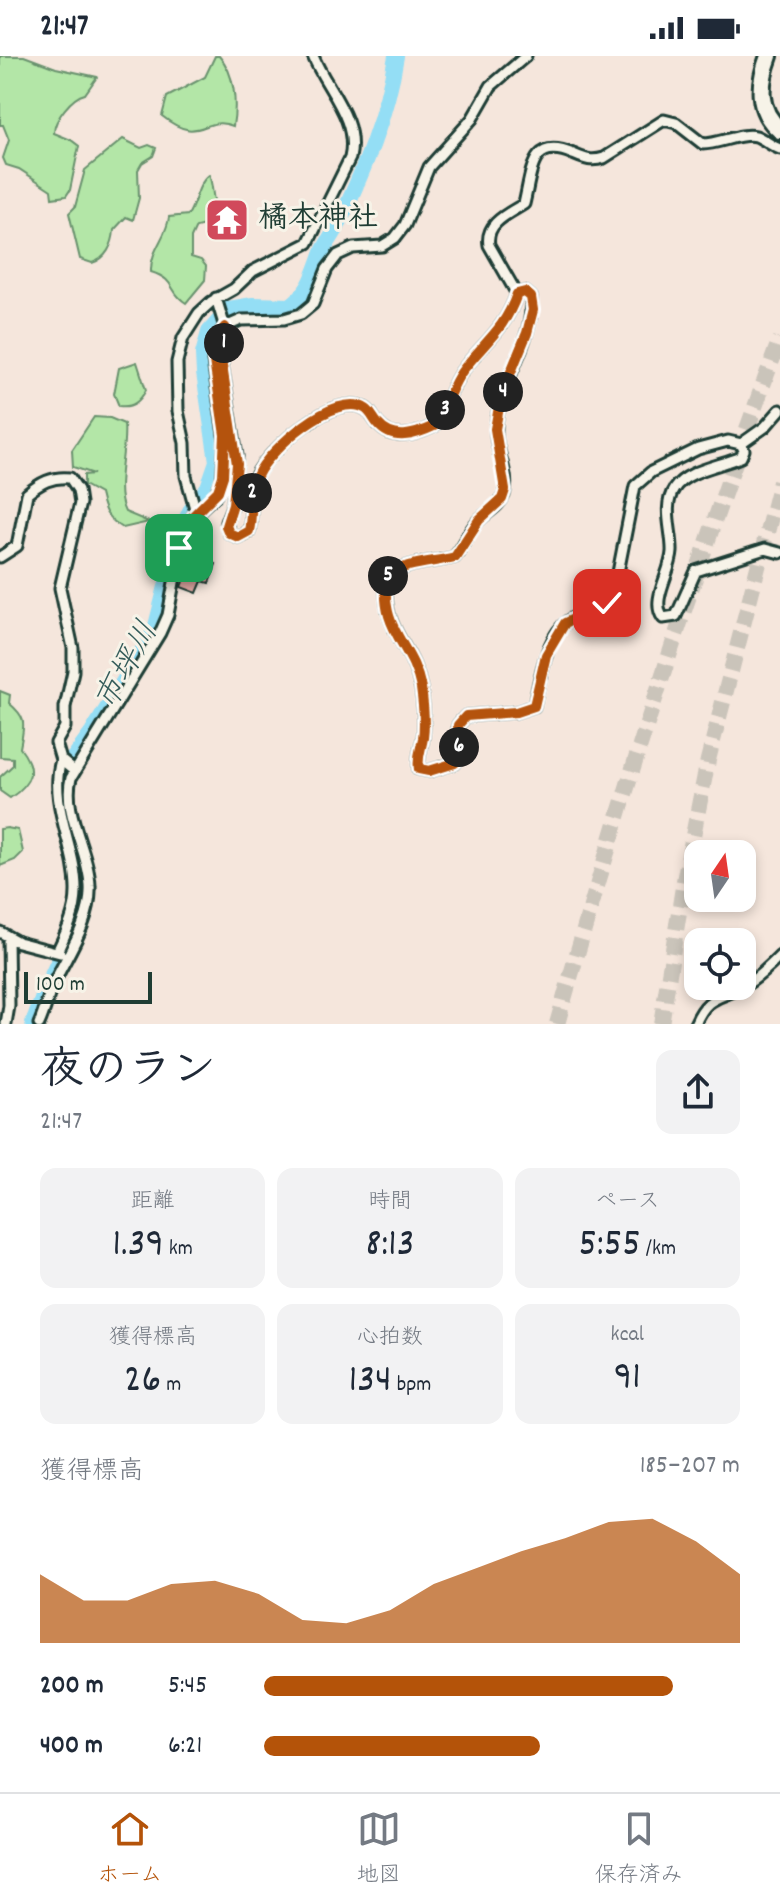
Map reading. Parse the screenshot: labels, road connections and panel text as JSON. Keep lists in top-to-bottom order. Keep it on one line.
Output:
{"water":["市坪川"],"places":{"temple":["橘本神社"]},"scale_bar":"100 m","north":"top","page":{"status":"21:47","pins":["1","4","3","2","5","6"],"scale":"100 m","heading":["夜のラン","21:47"],"stats":[["距離","1.39 km"],["時間","8:13"],["ペース","5:55 /km"],["獲得標高","26 m"],["心拍数","134 bpm"],["kcal","91"]],"chart":["獲得標高","185–207 m"],"list":[{"name":"200 m","note":"5:45"},{"name":"400 m","note":"6:21"}],"tabs":["ホーム","地図","保存済み"]}}
